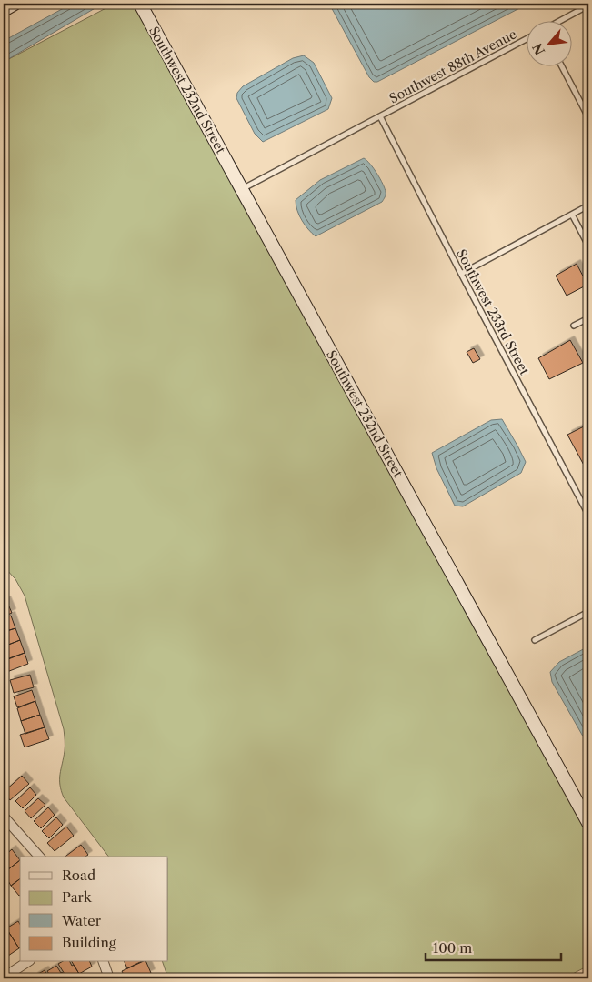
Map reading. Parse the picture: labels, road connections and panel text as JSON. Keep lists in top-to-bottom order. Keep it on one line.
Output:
{"streets":{"street":["Southwest 232nd Street"],"lane":["Southwest 88th Avenue","Southwest 233rd Street"]},"crossings":[["Southwest 88th Avenue","Southwest 232nd Street"],["Southwest 88th Avenue","Southwest 233rd Street"]],"legend":["Road","Park","Water","Building"],"scale_bar":"100 m","north":"bottom left"}
